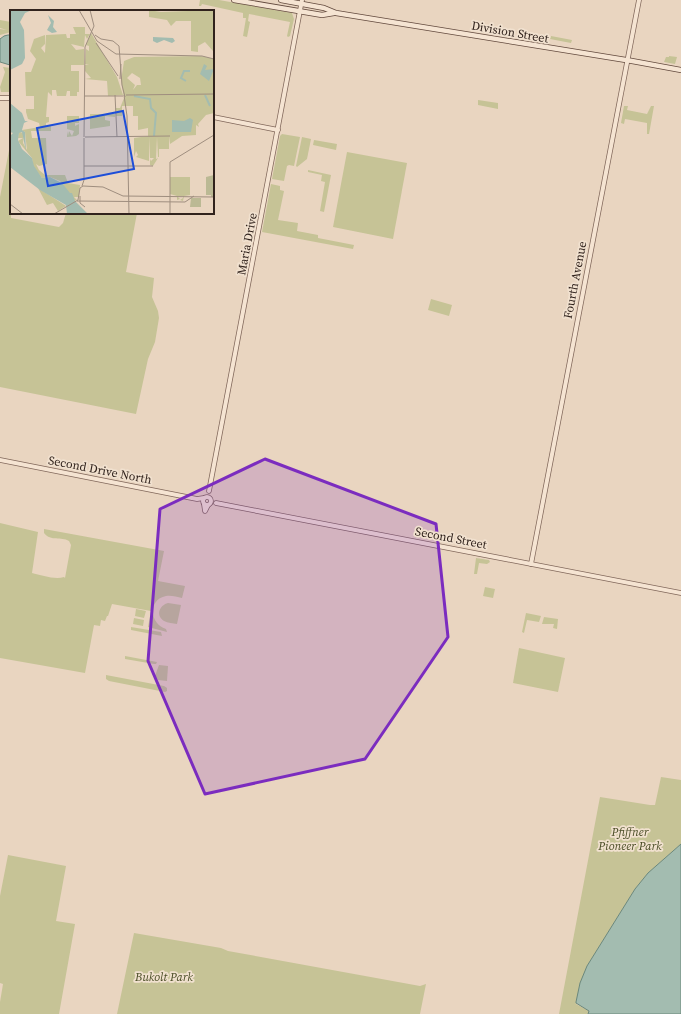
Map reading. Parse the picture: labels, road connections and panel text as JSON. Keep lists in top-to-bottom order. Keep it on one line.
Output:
{"streets":{"main road":["Division Street"],"street":["Maria Drive","Fourth Avenue","Second Drive North","Second Street"]},"crossings":[["Division Street","Maria Drive"],["Division Street","Fourth Avenue"],["Maria Drive","Second Drive North"],["Maria Drive","Second Street"],["Fourth Avenue","Second Street"],["Second Drive North","Second Street"]],"parks":["Pfiffner Pioneer Park","Bukolt Park"]}
